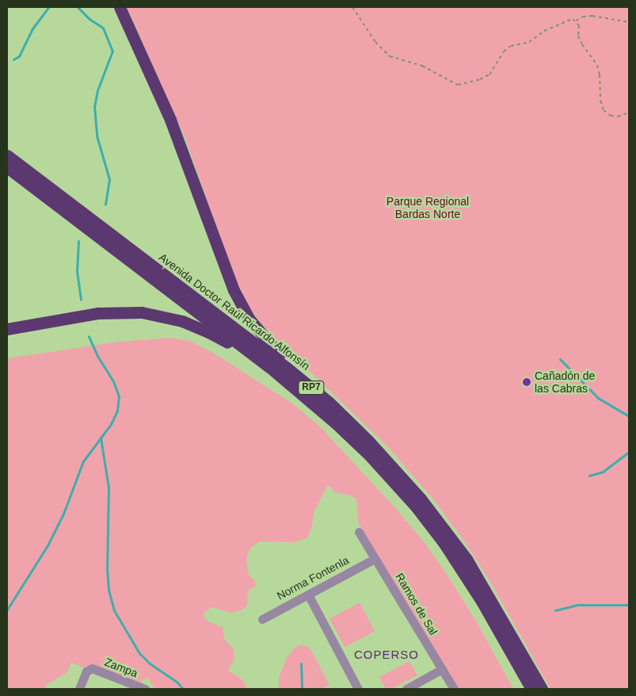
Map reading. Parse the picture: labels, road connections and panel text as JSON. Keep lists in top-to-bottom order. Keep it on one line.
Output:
{"streets":{"highway":["Avenida Doctor Raúl Ricardo Alfonsín","RP7"],"street":["Norma Fontenla","Ramos de Sal","Zampa"]},"crossings":[["Norma Fontenla","Ramos de Sal"]],"districts":["COPERSO"],"parks":["Parque Regional Bardas Norte"],"places":["Cañadón de las Cabras"]}
